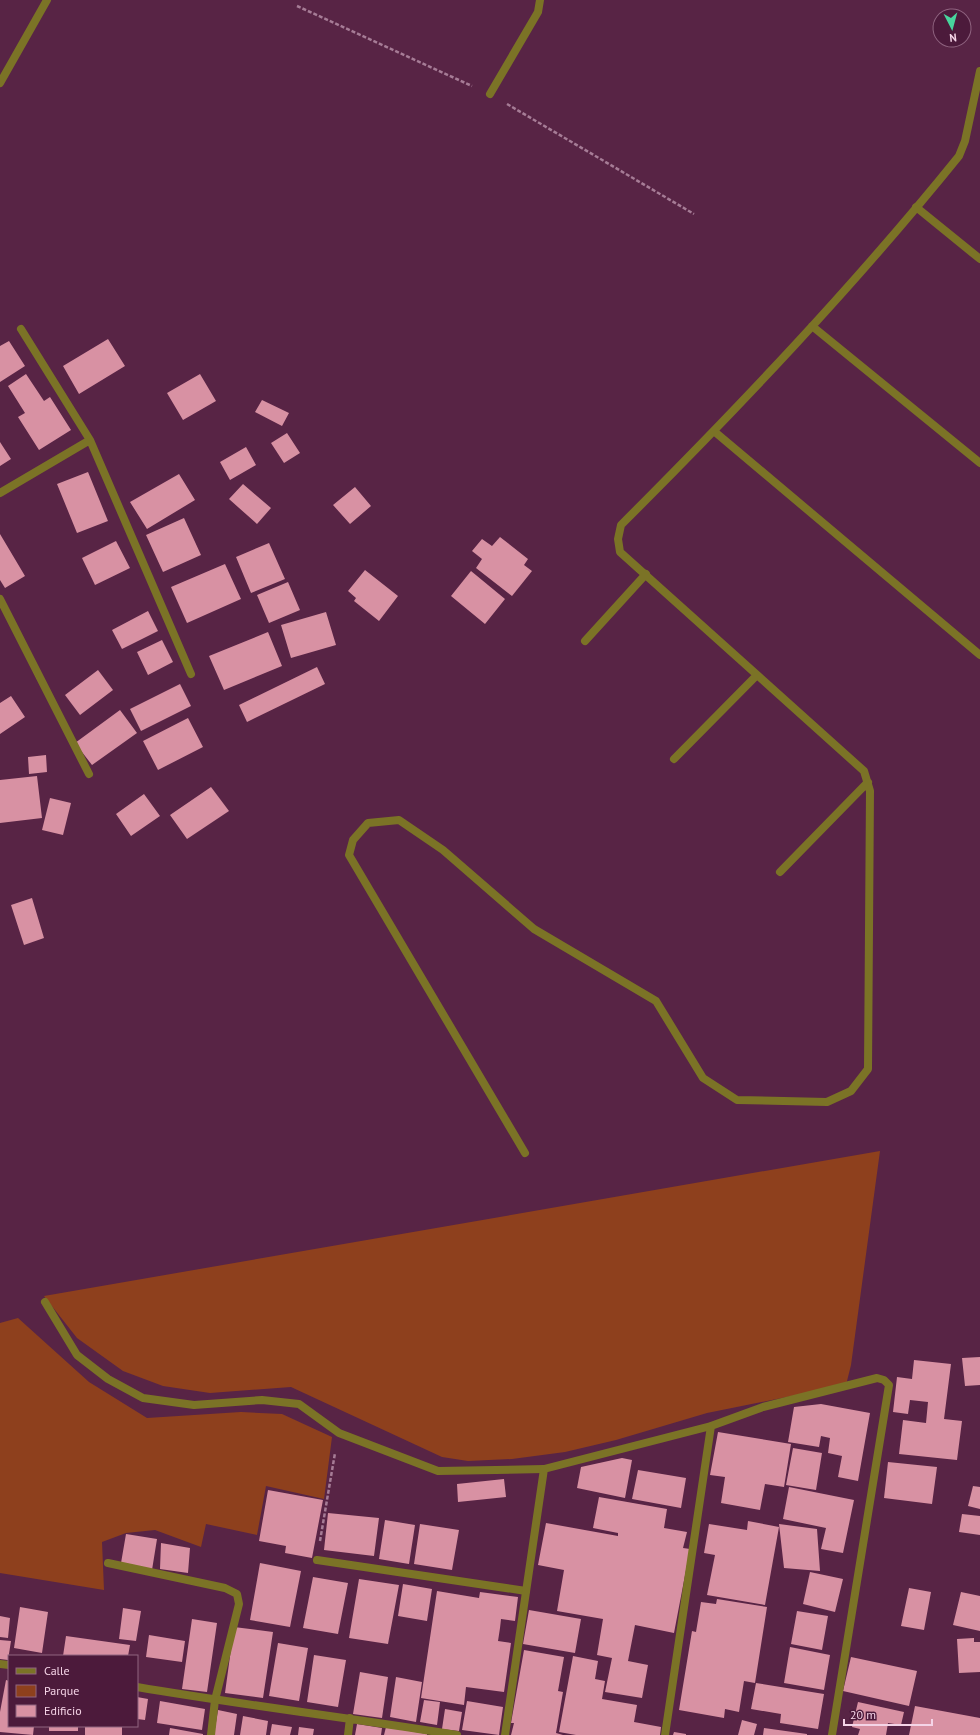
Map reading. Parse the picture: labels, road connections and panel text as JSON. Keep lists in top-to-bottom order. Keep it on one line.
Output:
{"legend":["Calle","Parque","Edificio"],"scale_bar":"20 m","north":"bottom"}
